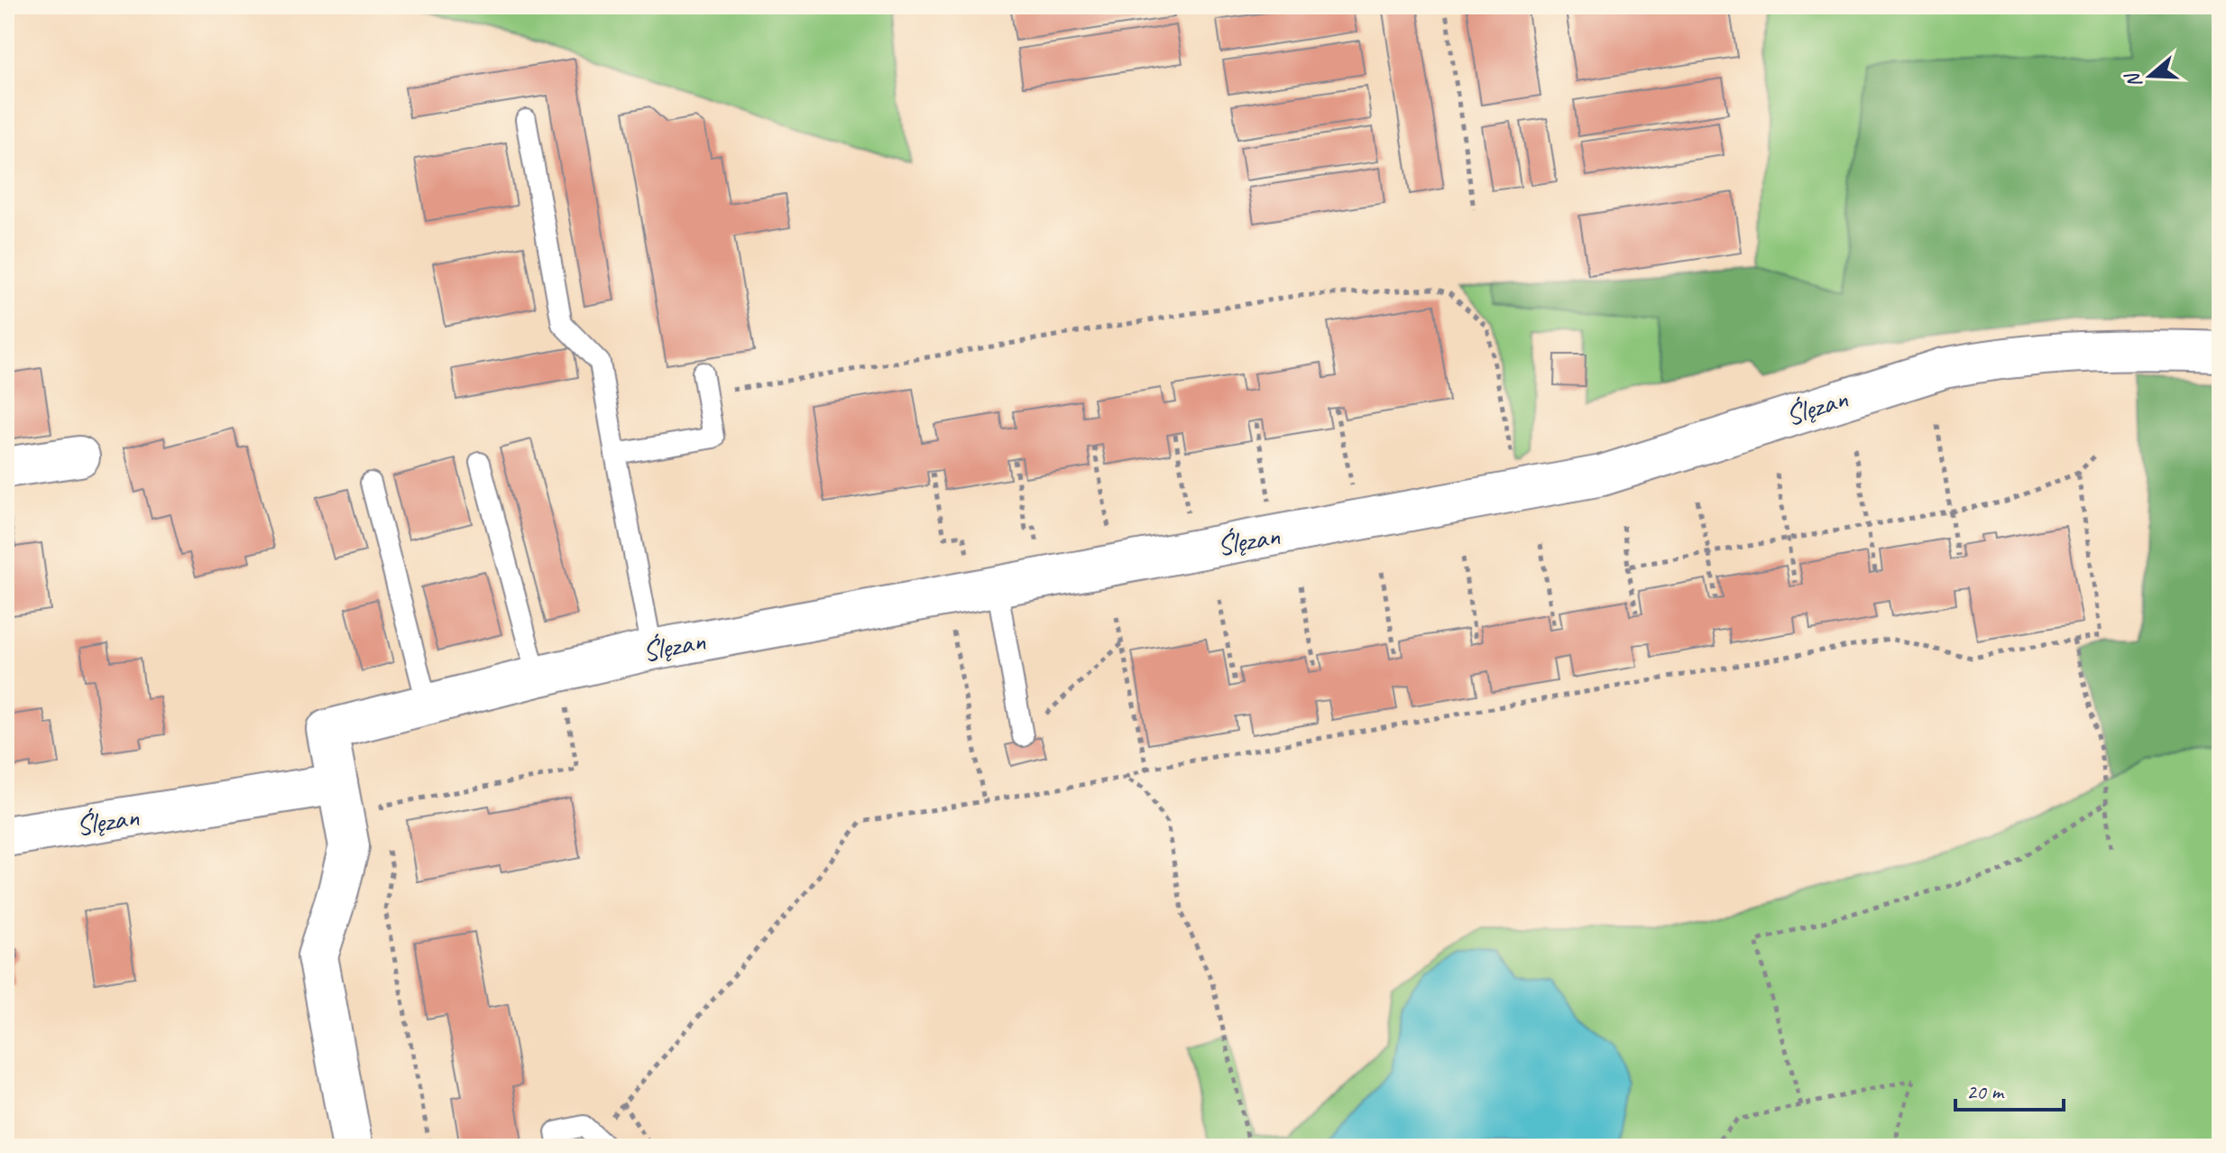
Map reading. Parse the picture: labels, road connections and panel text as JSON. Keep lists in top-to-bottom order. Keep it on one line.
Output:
{"streets":{"street":["Ślęzan"]},"scale_bar":"20 m","north":"left"}
